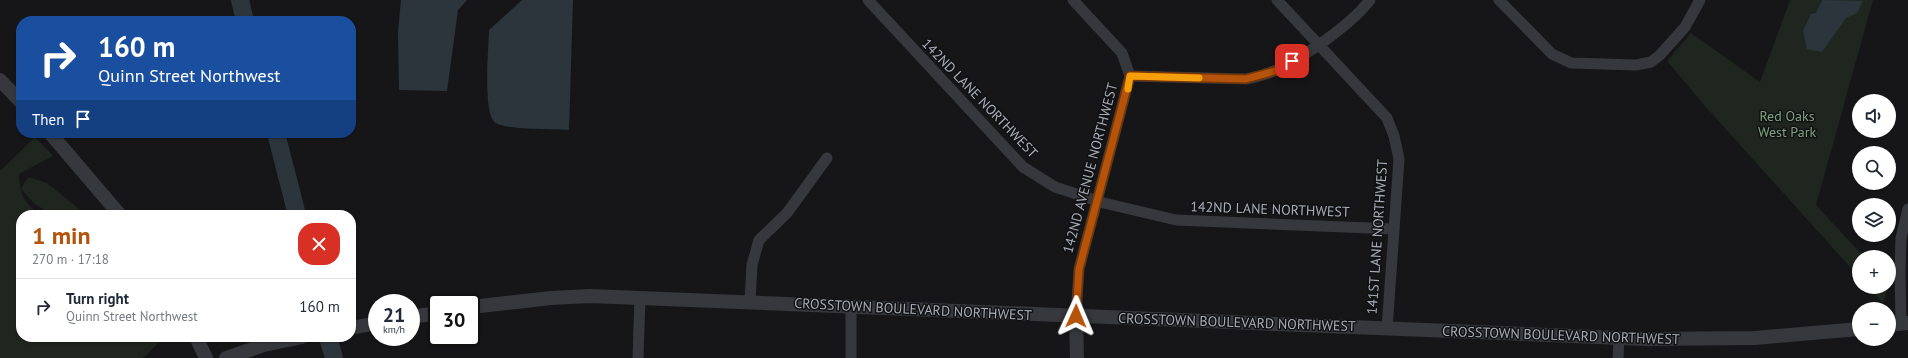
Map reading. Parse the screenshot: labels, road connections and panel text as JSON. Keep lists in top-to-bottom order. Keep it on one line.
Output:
{"streets":{"street":["142ND LANE NORTHWEST","142ND AVENUE NORTHWEST","141ST LANE NORTHWEST","CROSSTOWN BOULEVARD NORTHWEST"]},"crossings":[["142ND LANE NORTHWEST","142ND AVENUE NORTHWEST"],["142ND LANE NORTHWEST","141ST LANE NORTHWEST"],["142ND AVENUE NORTHWEST","CROSSTOWN BOULEVARD NORTHWEST"],["141ST LANE NORTHWEST","CROSSTOWN BOULEVARD NORTHWEST"]],"parks":["Red Oaks West Park"],"page":{"turn":["160 m","Quinn Street Northwest"],"map_buttons":["+","−"],"then":"Then","heading":["1 min","270 m · 17:18"],"list":[{"name":"Turn right","note":"Quinn Street Northwest","value":"160 m"}],"speed":"21 km/h","limit":"30"}}
